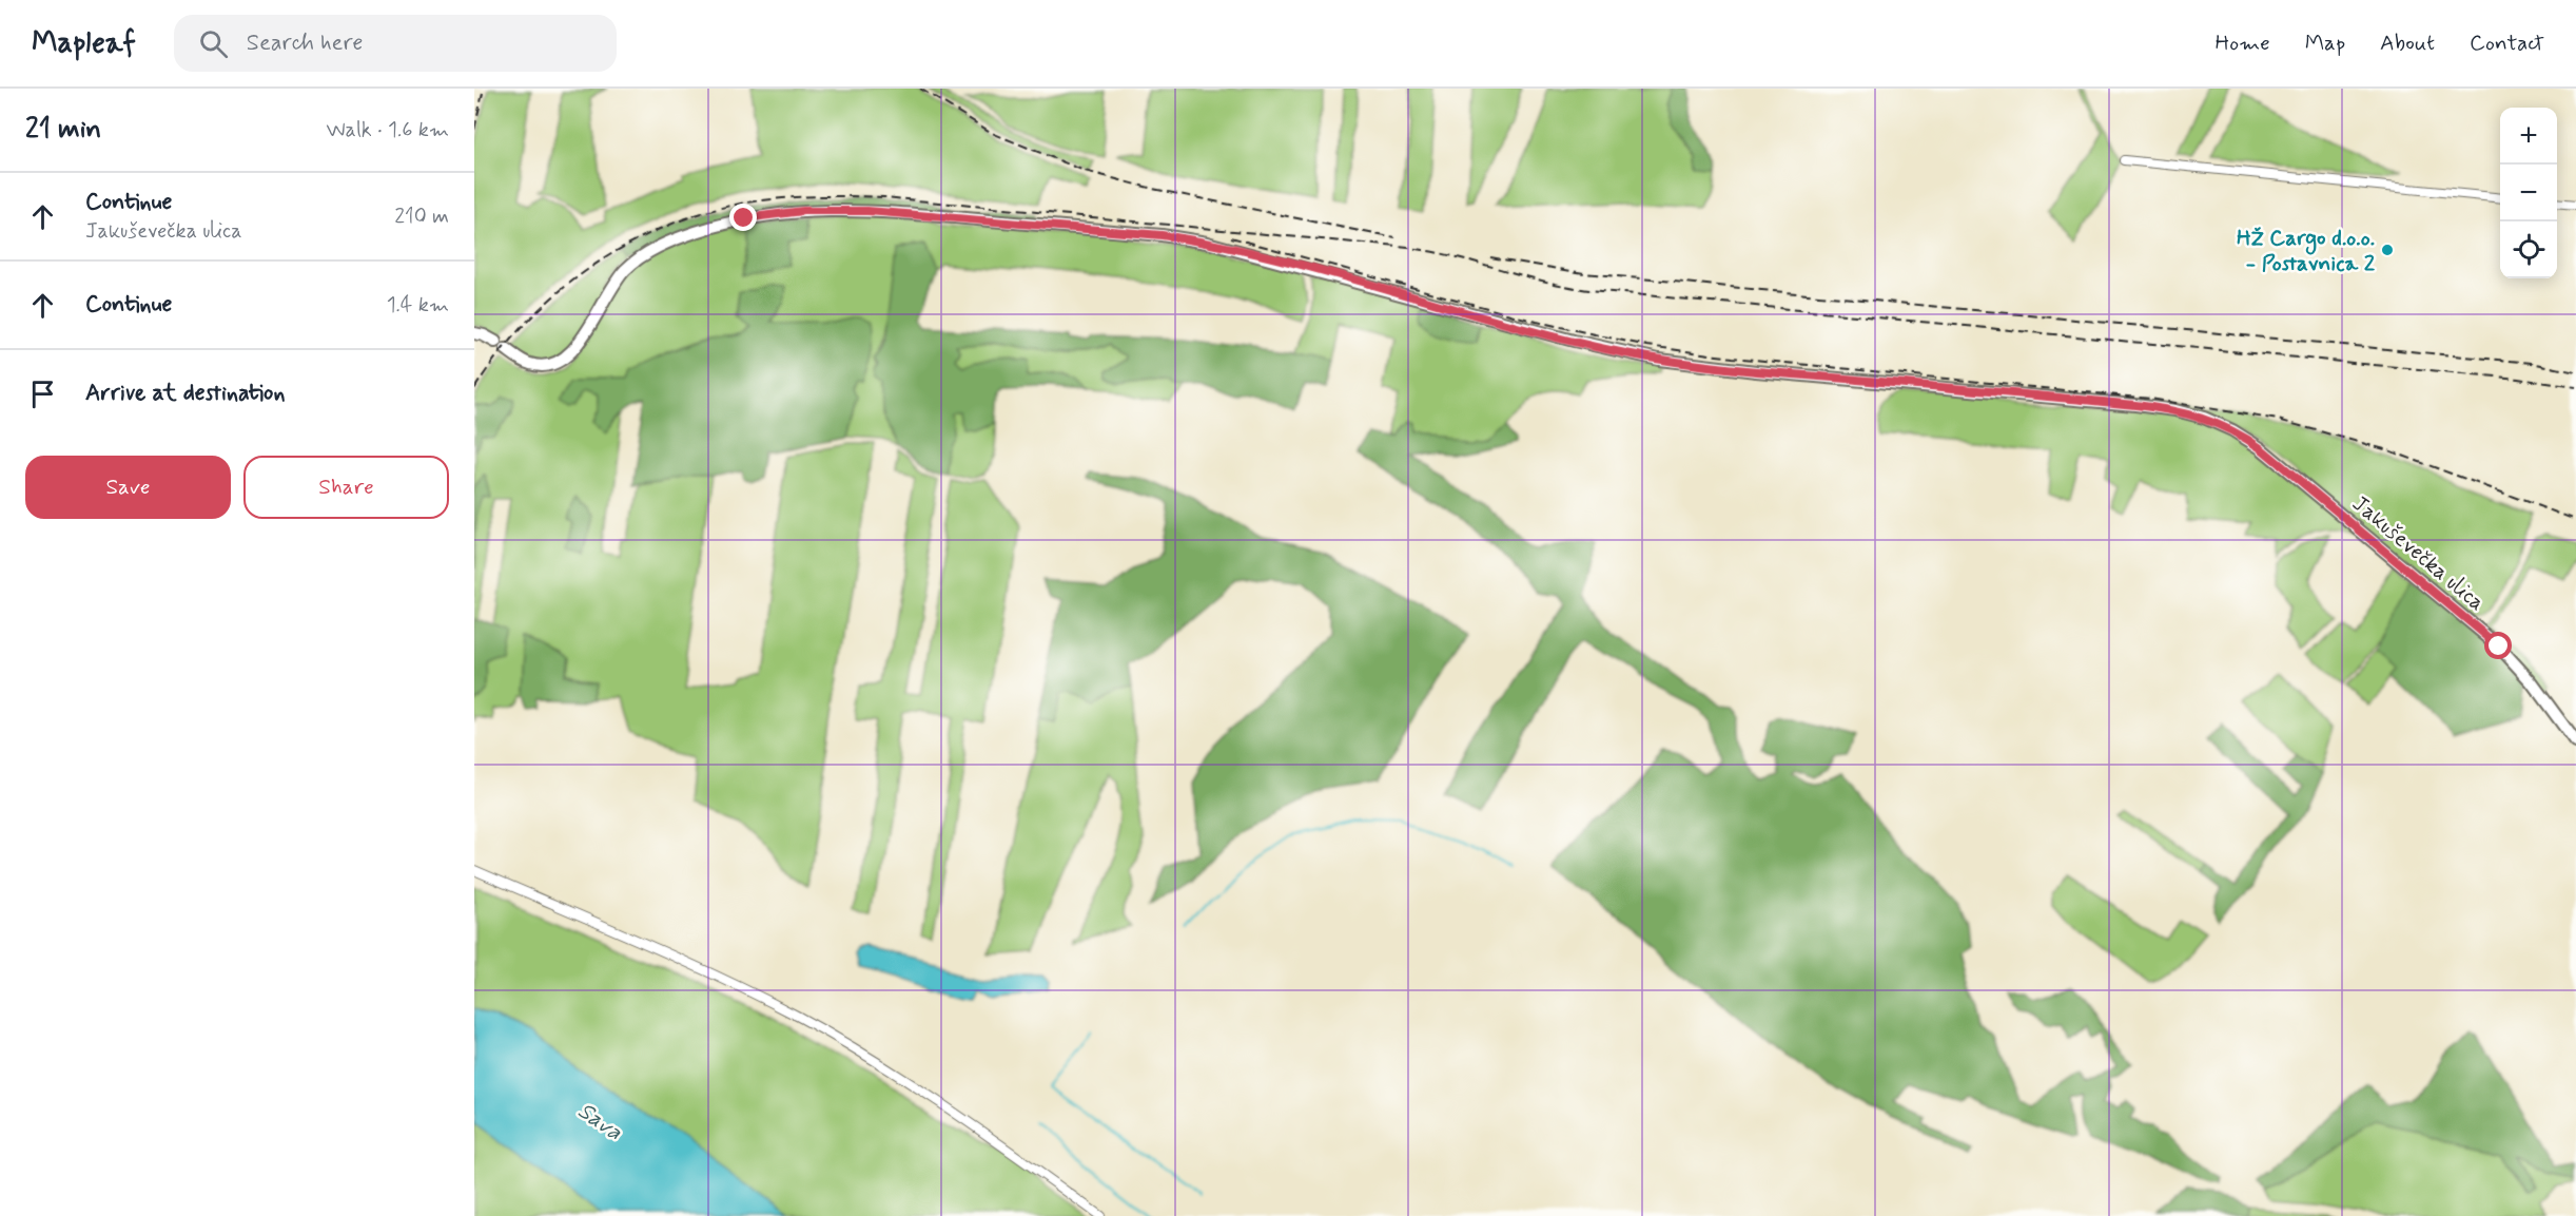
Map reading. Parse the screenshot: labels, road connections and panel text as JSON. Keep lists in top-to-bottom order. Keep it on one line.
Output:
{"streets":{"main road":["Jakuševečka ulica"]},"water":["Sava"],"places":["HŽ Cargo d.o.o. - Postavnica 2"],"page":{"header":"Mapleaf","search":"Search here","nav":["Home","Map","About","Contact"],"heading":["21 min","Walk · 1.6 km"],"map_buttons":["+","−"],"list":[["Continue","Jakuševečka ulica","210 m"],["Continue","1.4 km"],"Arrive at destination"],"buttons":["Save","Share"]}}
